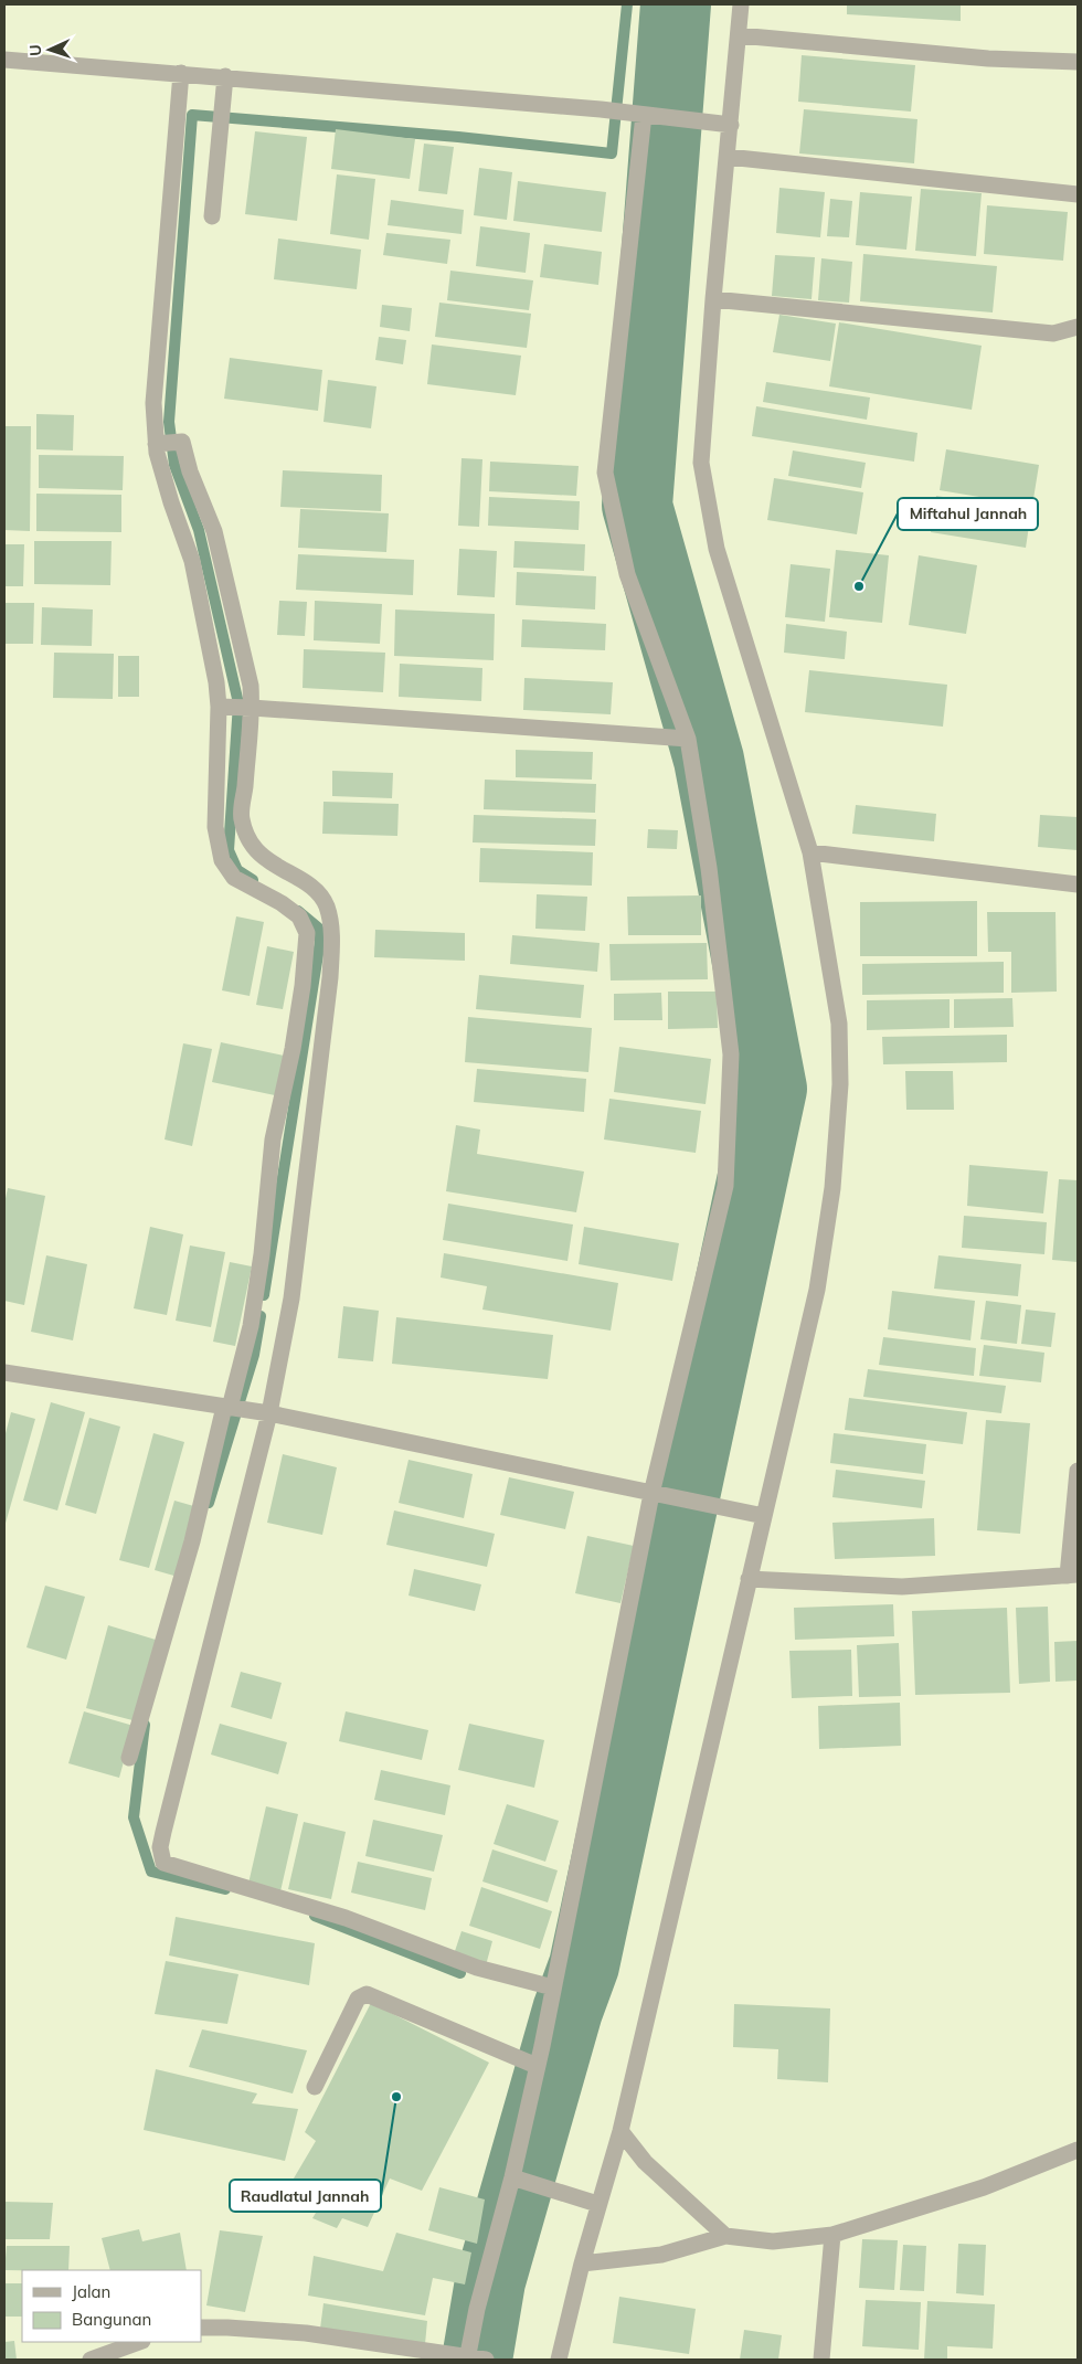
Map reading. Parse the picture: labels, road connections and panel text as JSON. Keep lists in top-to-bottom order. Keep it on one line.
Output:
{"places":["Miftahul Jannah","Raudlatul Jannah"],"legend":["Jalan","Bangunan"],"north":"left"}
